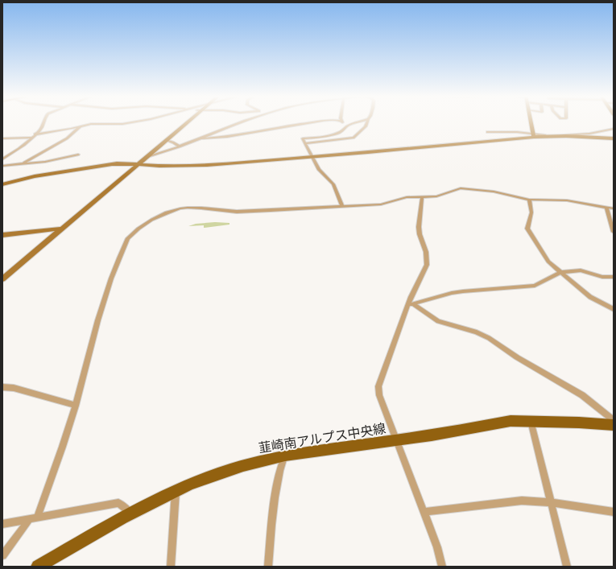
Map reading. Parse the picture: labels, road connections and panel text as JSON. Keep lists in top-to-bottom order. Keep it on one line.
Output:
{"streets":{"main road":["韮崎南アルプス中央線"]}}
